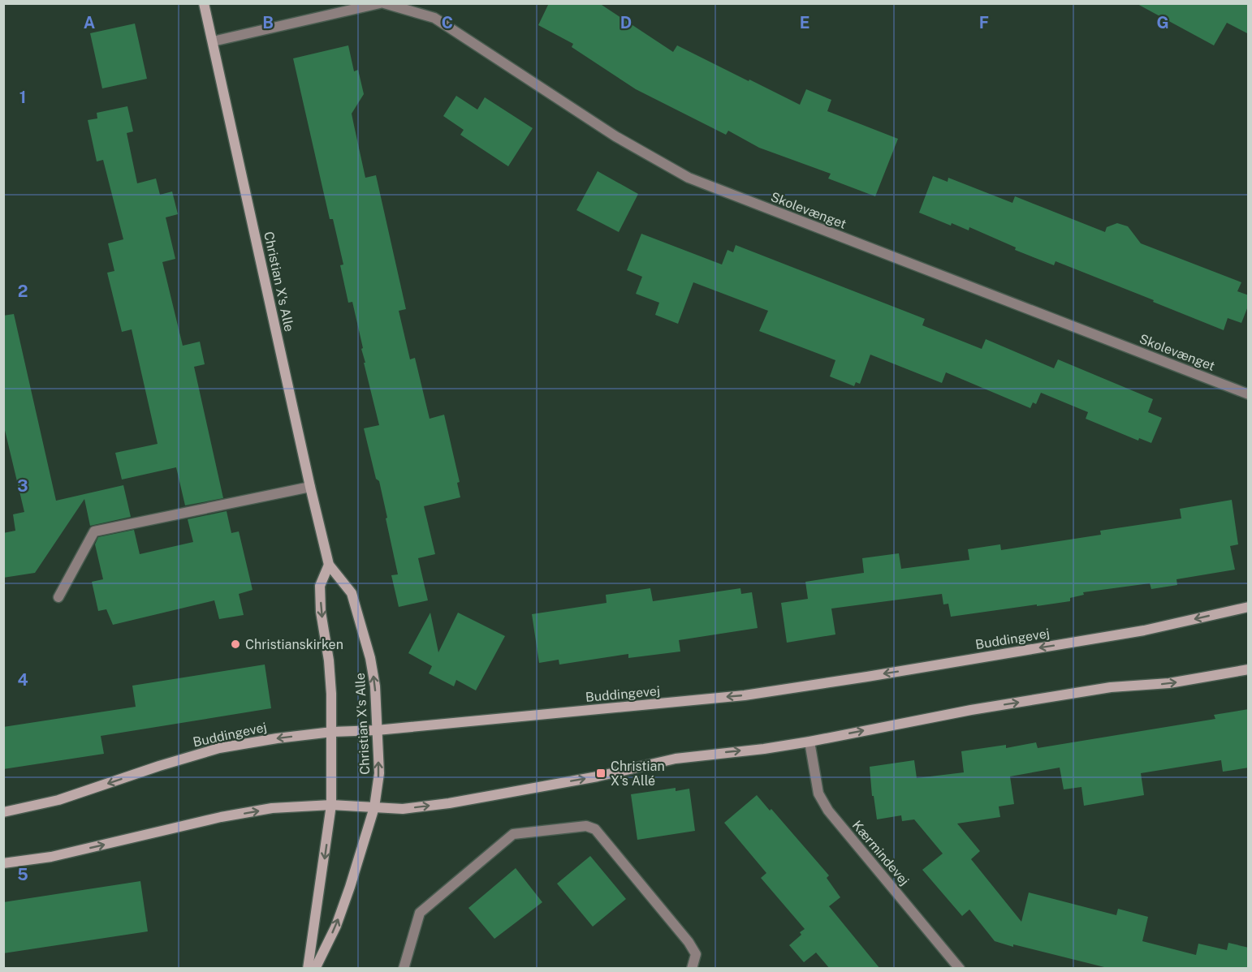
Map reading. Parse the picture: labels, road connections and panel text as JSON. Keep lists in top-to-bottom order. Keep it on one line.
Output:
{"streets":{"street":["Skolevænget","Christian X's Alle","Buddingevej","Kærmindevej"]},"crossings":[["Christian X's Alle","Buddingevej"]],"places":{"other":["Christianskirken"],"transit":["Christian X's Allé"]},"grid":{"columns":["A","B","C","D","E","F","G"],"rows":["1","2","3","4","5"]}}
